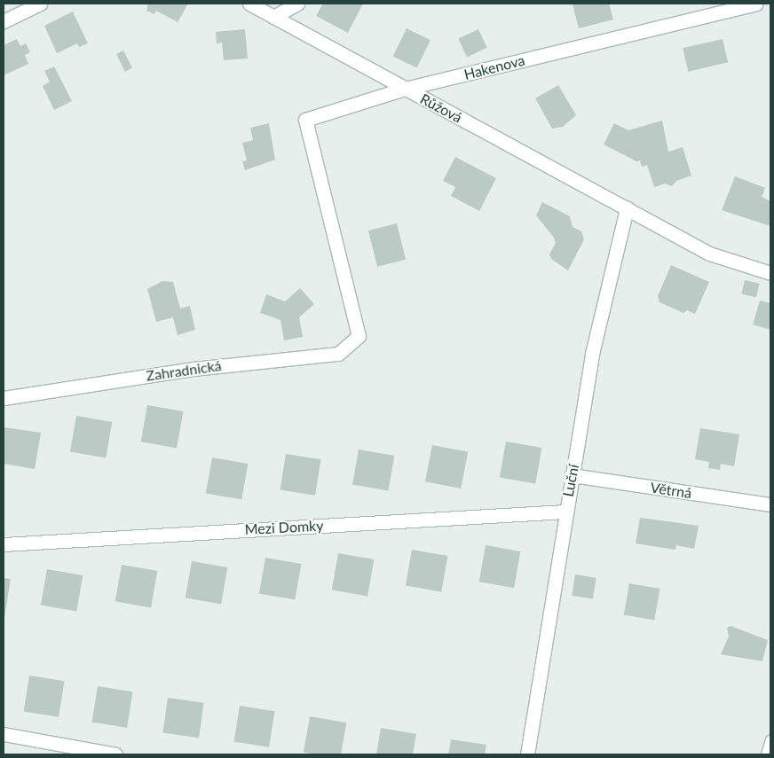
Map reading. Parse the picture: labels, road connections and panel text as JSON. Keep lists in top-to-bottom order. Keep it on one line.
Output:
{"streets":{"street":["Hakenova","Růžová","Zahradnická","Luční","Větrná","Mezi Domky"]},"crossings":[["Hakenova","Růžová"],["Růžová","Zahradnická"],["Růžová","Luční"],["Luční","Větrná"],["Luční","Mezi Domky"]]}
